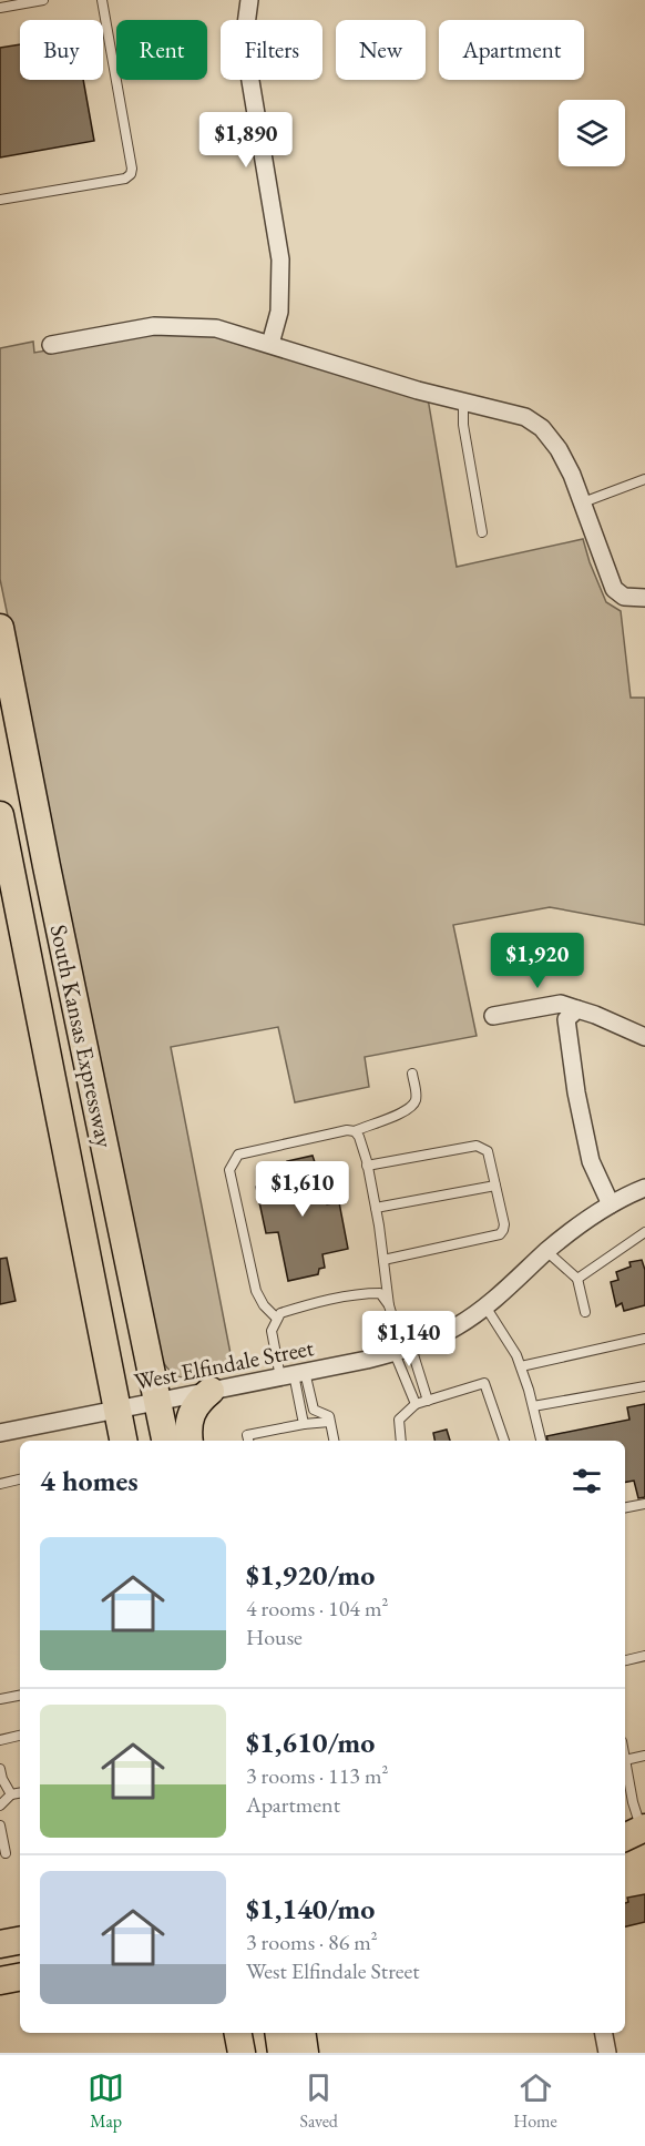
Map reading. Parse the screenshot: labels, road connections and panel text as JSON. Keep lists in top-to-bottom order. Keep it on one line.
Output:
{"streets":{"main road":["South Kansas Expressway"],"street":["West Elfindale Street"]},"crossings":[["South Kansas Expressway","West Elfindale Street"]],"page":{"chip":["Buy","Rent","Filters","New","Apartment"],"price":["$1,890","$1,920","$1,610","$1,140"],"heading":"4 homes","list":[{"name":"$1,920/mo","note":"4 rooms · 104 m² · House"},{"name":"$1,610/mo","note":"3 rooms · 113 m² · Apartment"},{"name":"$1,140/mo","note":"3 rooms · 86 m² · West Elfindale Street"}],"tabs":["Map","Saved","Home"]}}
